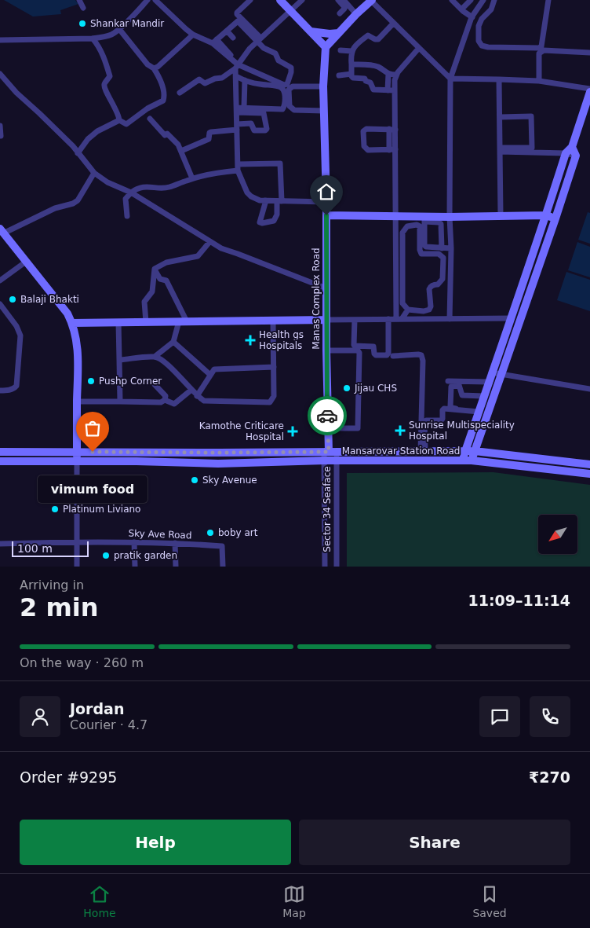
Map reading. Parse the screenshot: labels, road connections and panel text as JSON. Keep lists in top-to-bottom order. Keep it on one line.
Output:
{"streets":{"street":["Manas Complex Road","Mansarovar Station Road","Sector 34 Seaface","Sky Ave Road"]},"crossings":[["Manas Complex Road","Mansarovar Station Road"],["Manas Complex Road","Sector 34 Seaface"],["Mansarovar Station Road","Sector 34 Seaface"]],"places":{"other":["Shankar Mandir","Balaji Bhakti","Pushp Corner","Jijau CHS","vimum food","Sky Avenue","Platinum Liviano","boby art","pratik garden"],"health":["Health gs Hospitals","Sunrise Multispeciality Hospital","Kamothe Criticare Hospital"]},"scale_bar":"100 m","north":"bottom left","page":{"bubble":"vimum food","scale":"100 m","heading":["2 min","Arriving in","11:09–11:14"],"panel":["Jordan","Courier · 4.7","Order #9295","₹270"],"bar":"On the way · 260 m","buttons":["Help","Share"],"tabs":["Home","Map","Saved"]}}
